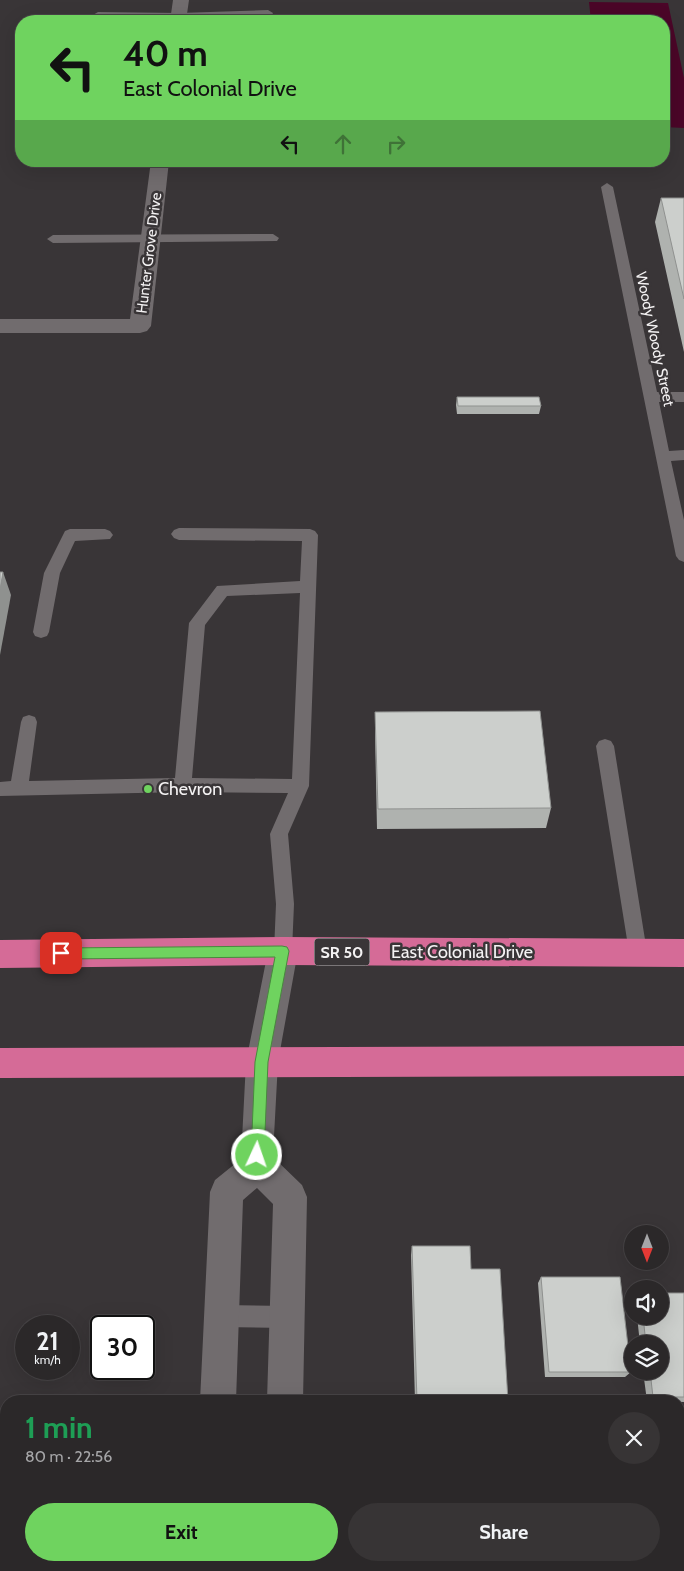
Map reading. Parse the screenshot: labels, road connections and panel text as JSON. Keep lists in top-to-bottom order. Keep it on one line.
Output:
{"streets":{"highway":["SR 50","East Colonial Drive"],"street":["Hunter Grove Drive"],"lane":["Woody Woody Street"]},"places":["Chevron"],"north":"bottom","page":{"turn":["40 m","East Colonial Drive"],"speed":"21 km/h","limit":"30","heading":["1 min","80 m · 22:56"],"buttons":["Exit","Share"]}}
